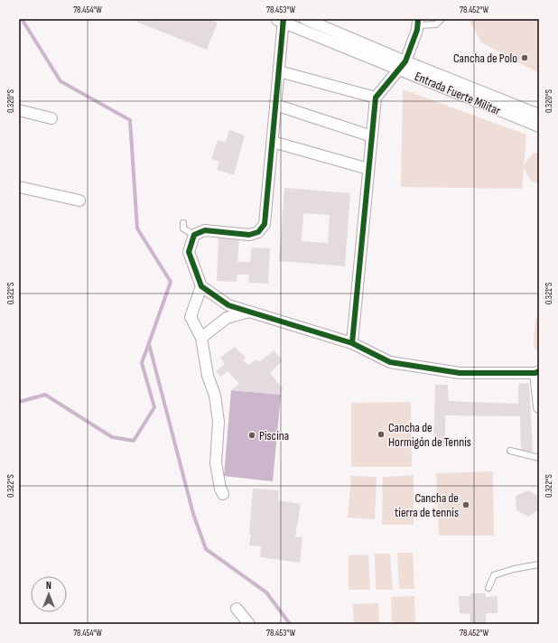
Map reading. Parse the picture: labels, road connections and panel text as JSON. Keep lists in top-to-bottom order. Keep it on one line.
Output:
{"streets":{"street":["Entrada Fuerte Militar"]},"places":["Cancha de Polo","Cancha de Hormigón de Tennis","Piscina","Cancha de tierra de tennis"],"north":"top","coordinates":["78.454°W","78.453°W","78.452°W","0.320°S","0.321°S","0.322°S"]}
